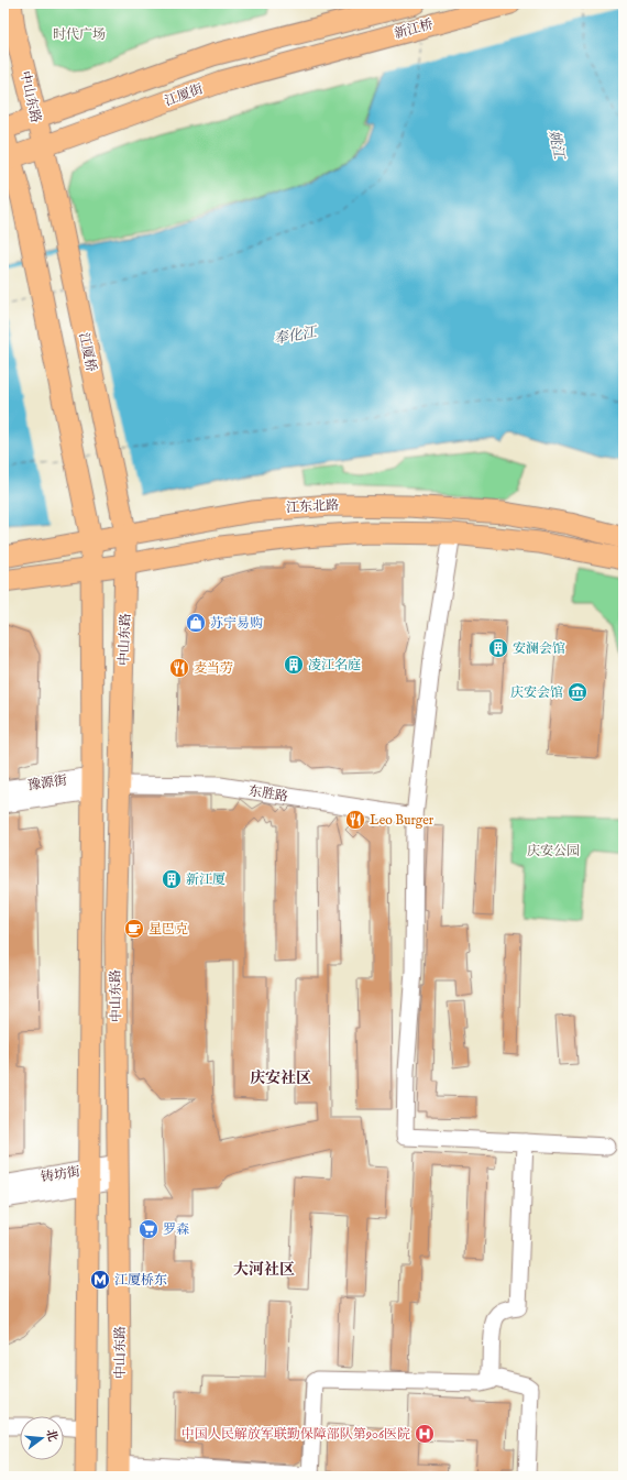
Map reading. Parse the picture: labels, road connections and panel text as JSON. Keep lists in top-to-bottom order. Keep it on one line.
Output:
{"streets":{"main road":["新江桥","江厦街","中山东路","江厦桥","江东北路"],"street":["豫源街","东胜路","铸坊街"]},"crossings":[["新江桥","江厦街"],["江厦街","中山东路"],["中山东路","江厦桥"],["中山东路","江东北路"],["中山东路","豫源街"],["中山东路","东胜路"],["中山东路","铸坊街"],["江厦桥","江东北路"]],"districts":["庆安社区","大河社区"],"water":["姚江","奉化江"],"parks":["时代广场","庆安公园"],"places":{"shop":["苏宁易购"],"building":["安澜会馆","凌江名庭","新江厦"],"restaurant":["麦当劳","Leo Burger"],"museum":["庆安会馆"],"cafe":["星巴克"],"supermarket":["罗森"],"metro station":["江厦桥东"],"hospital":["中国人民解放军联勤保障部队第906医院"]},"north":"right"}
